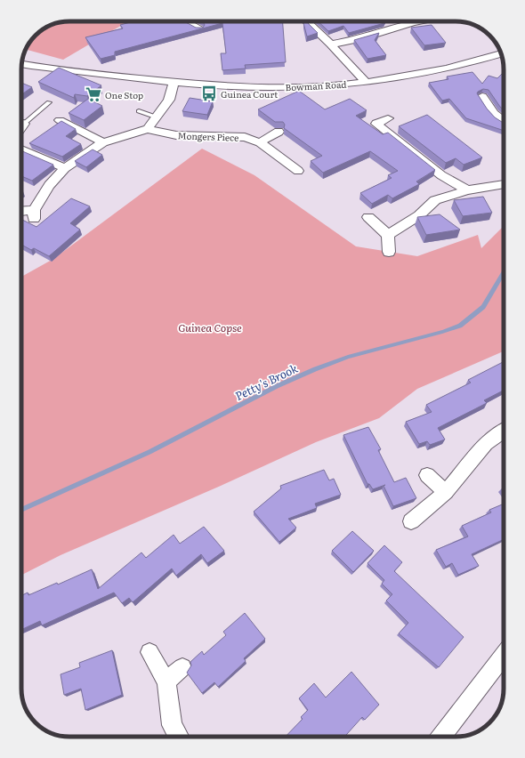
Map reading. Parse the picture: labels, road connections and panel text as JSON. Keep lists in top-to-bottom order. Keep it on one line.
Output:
{"streets":{"street":["Bowman Road","Mongers Piece"]},"water":["Petty's Brook"],"parks":["Guinea Copse"],"places":{"bus stop":["Guinea Court"],"supermarket":["One Stop"]}}
